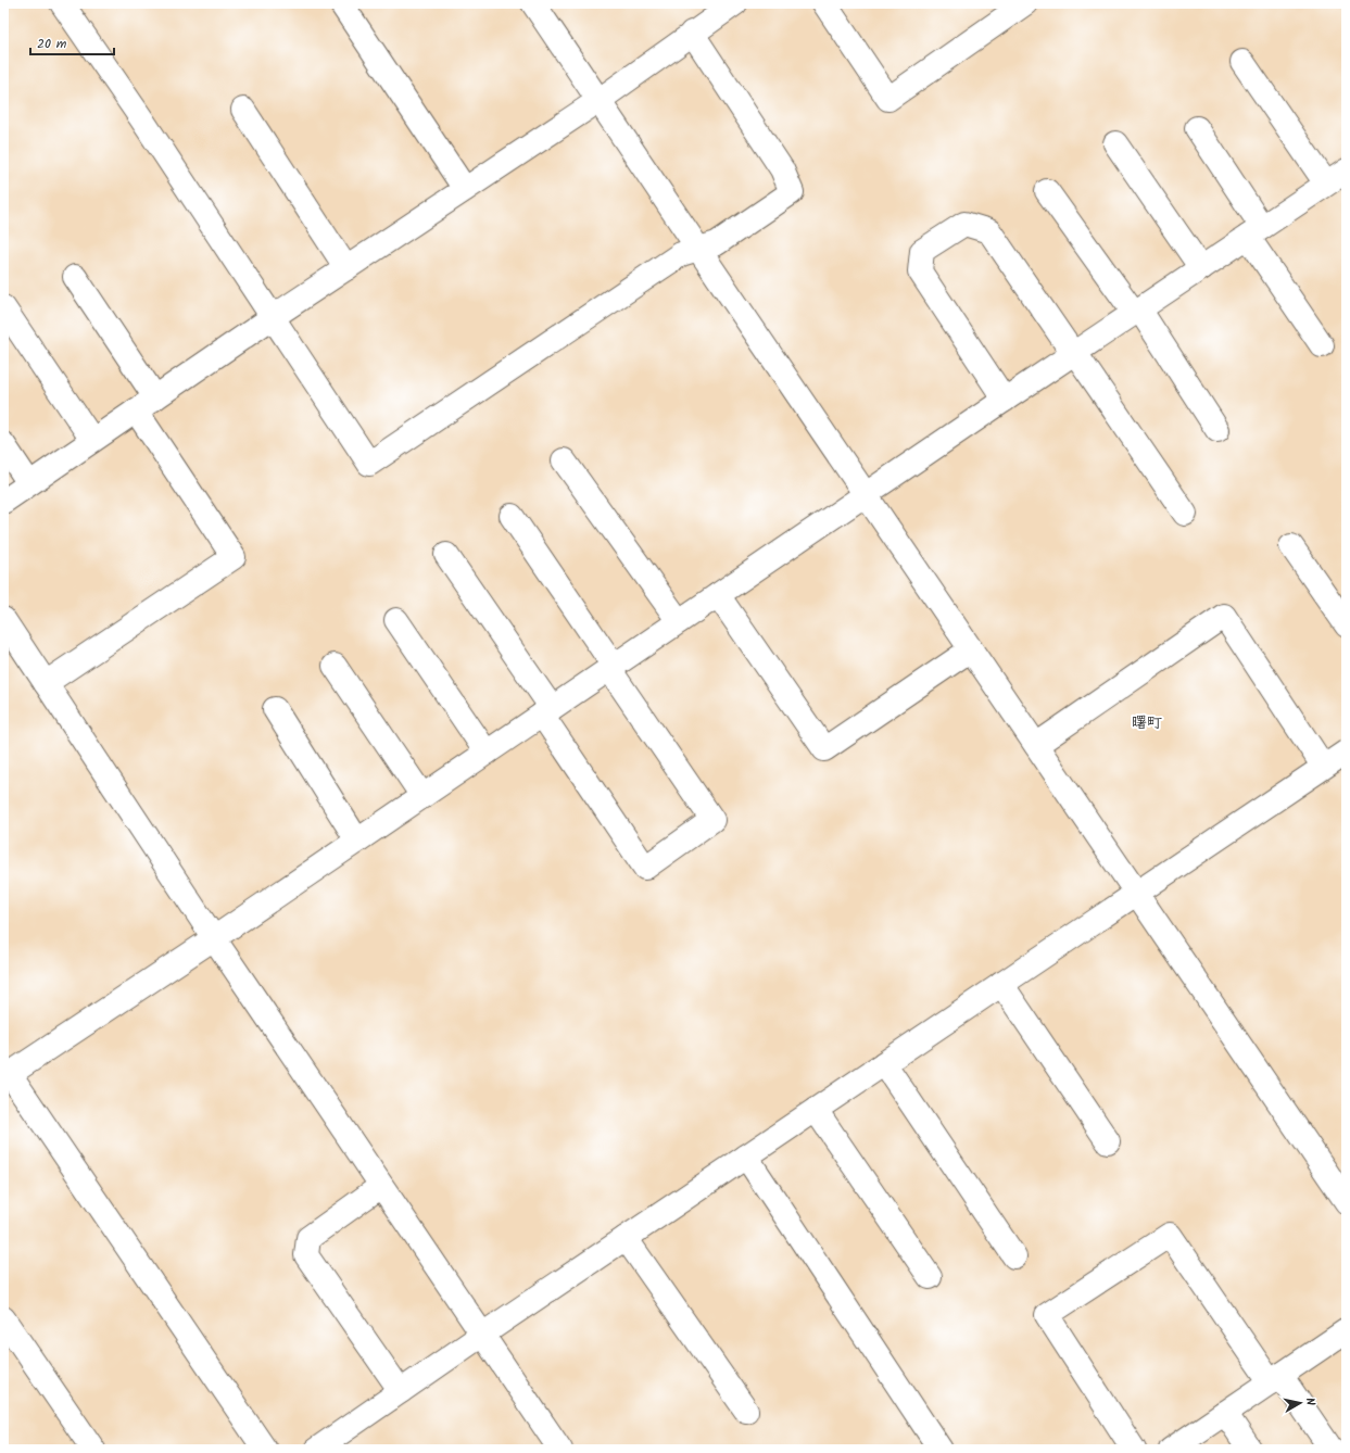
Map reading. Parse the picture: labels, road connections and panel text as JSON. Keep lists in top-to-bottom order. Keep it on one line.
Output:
{"districts":["曙町"],"scale_bar":"20 m","north":"right"}
